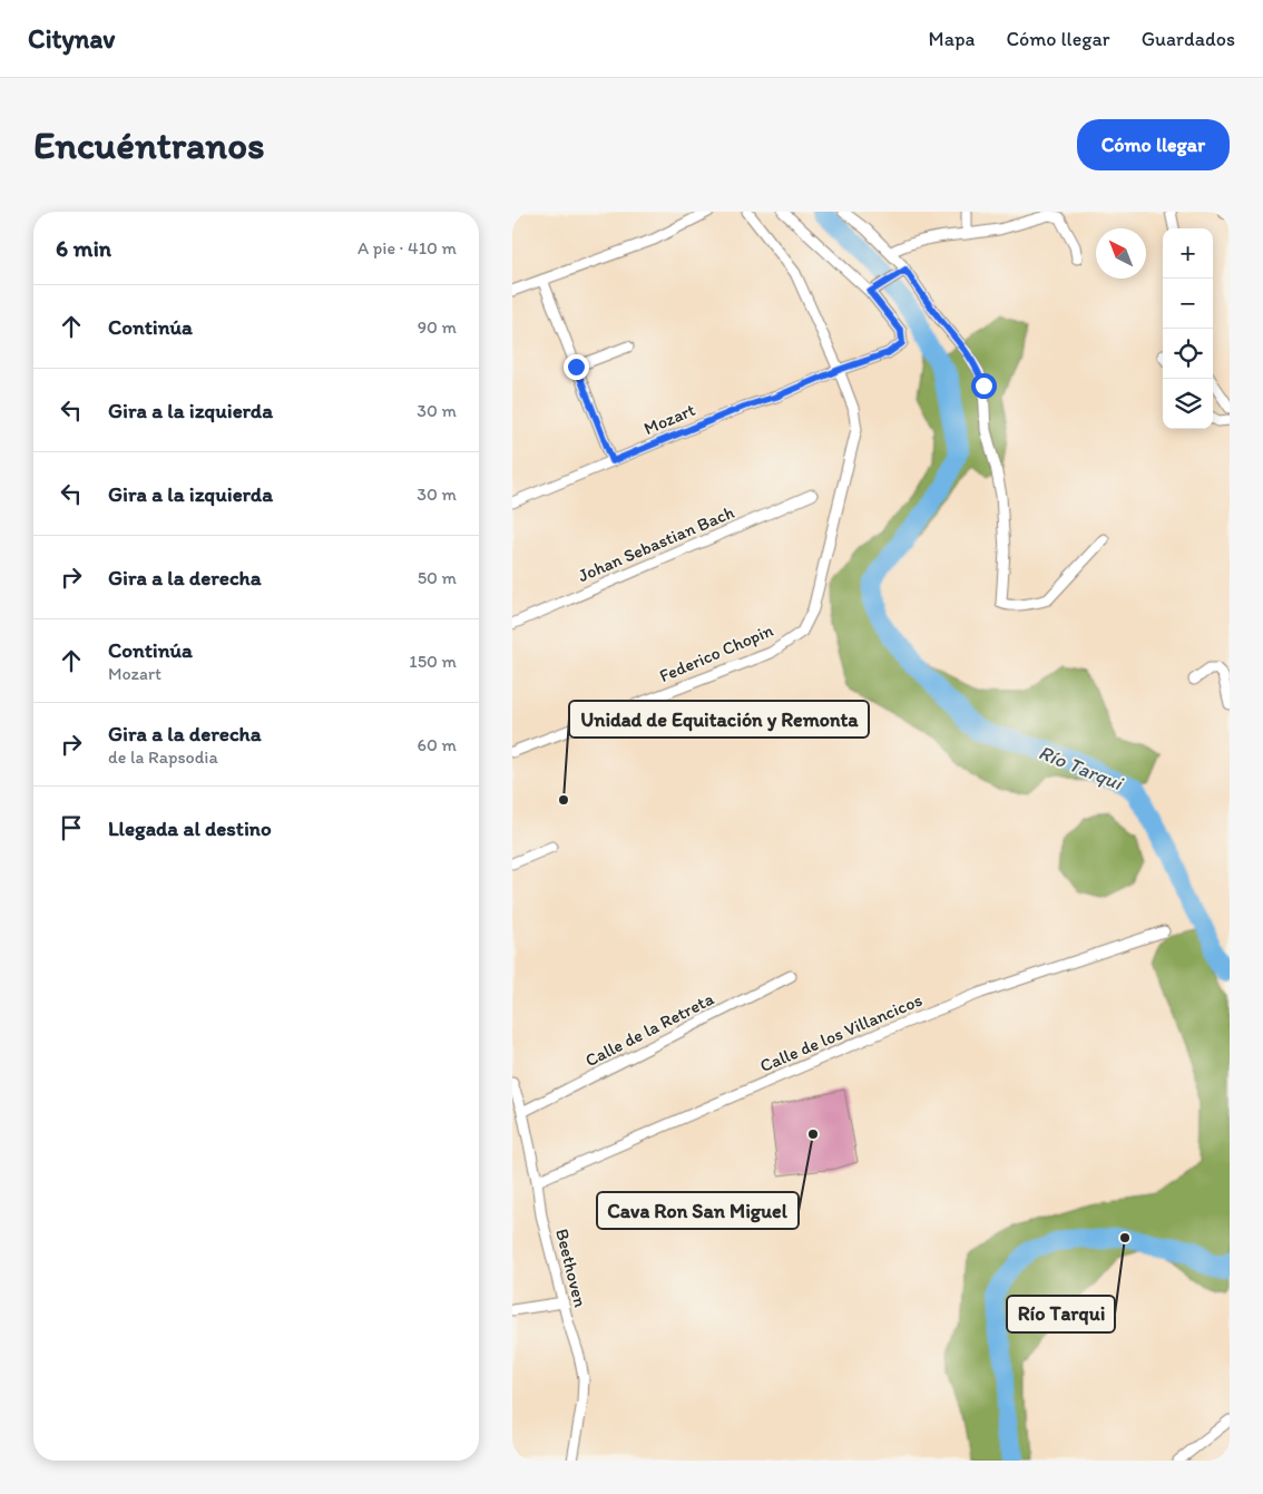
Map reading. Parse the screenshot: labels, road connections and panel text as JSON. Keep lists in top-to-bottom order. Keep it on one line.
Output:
{"streets":{"street":["Mozart","Johan Sebastian Bach","Federico Chopin","Calle de la Retreta","Calle de los Villancicos","Beethoven"]},"crossings":[["Mozart","Federico Chopin"],["Calle de la Retreta","Beethoven"],["Calle de los Villancicos","Beethoven"]],"water":["Río Tarqui"],"places":["Unidad de Equitación y Remonta","Cava Ron San Miguel","Río Tarqui"],"north":"top left","page":{"header":"Citynav","nav":["Mapa","Cómo llegar","Guardados"],"buttons":"Cómo llegar","title":"Encuéntranos","heading":["6 min","A pie · 410 m"],"map_buttons":["+","−"],"list":[["Continúa","90 m"],["Gira a la izquierda","30 m"],["Gira a la izquierda","30 m"],["Gira a la derecha","50 m"],["Continúa","Mozart","150 m"],["Gira a la derecha","de la Rapsodia","60 m"],"Llegada al destino"]}}
